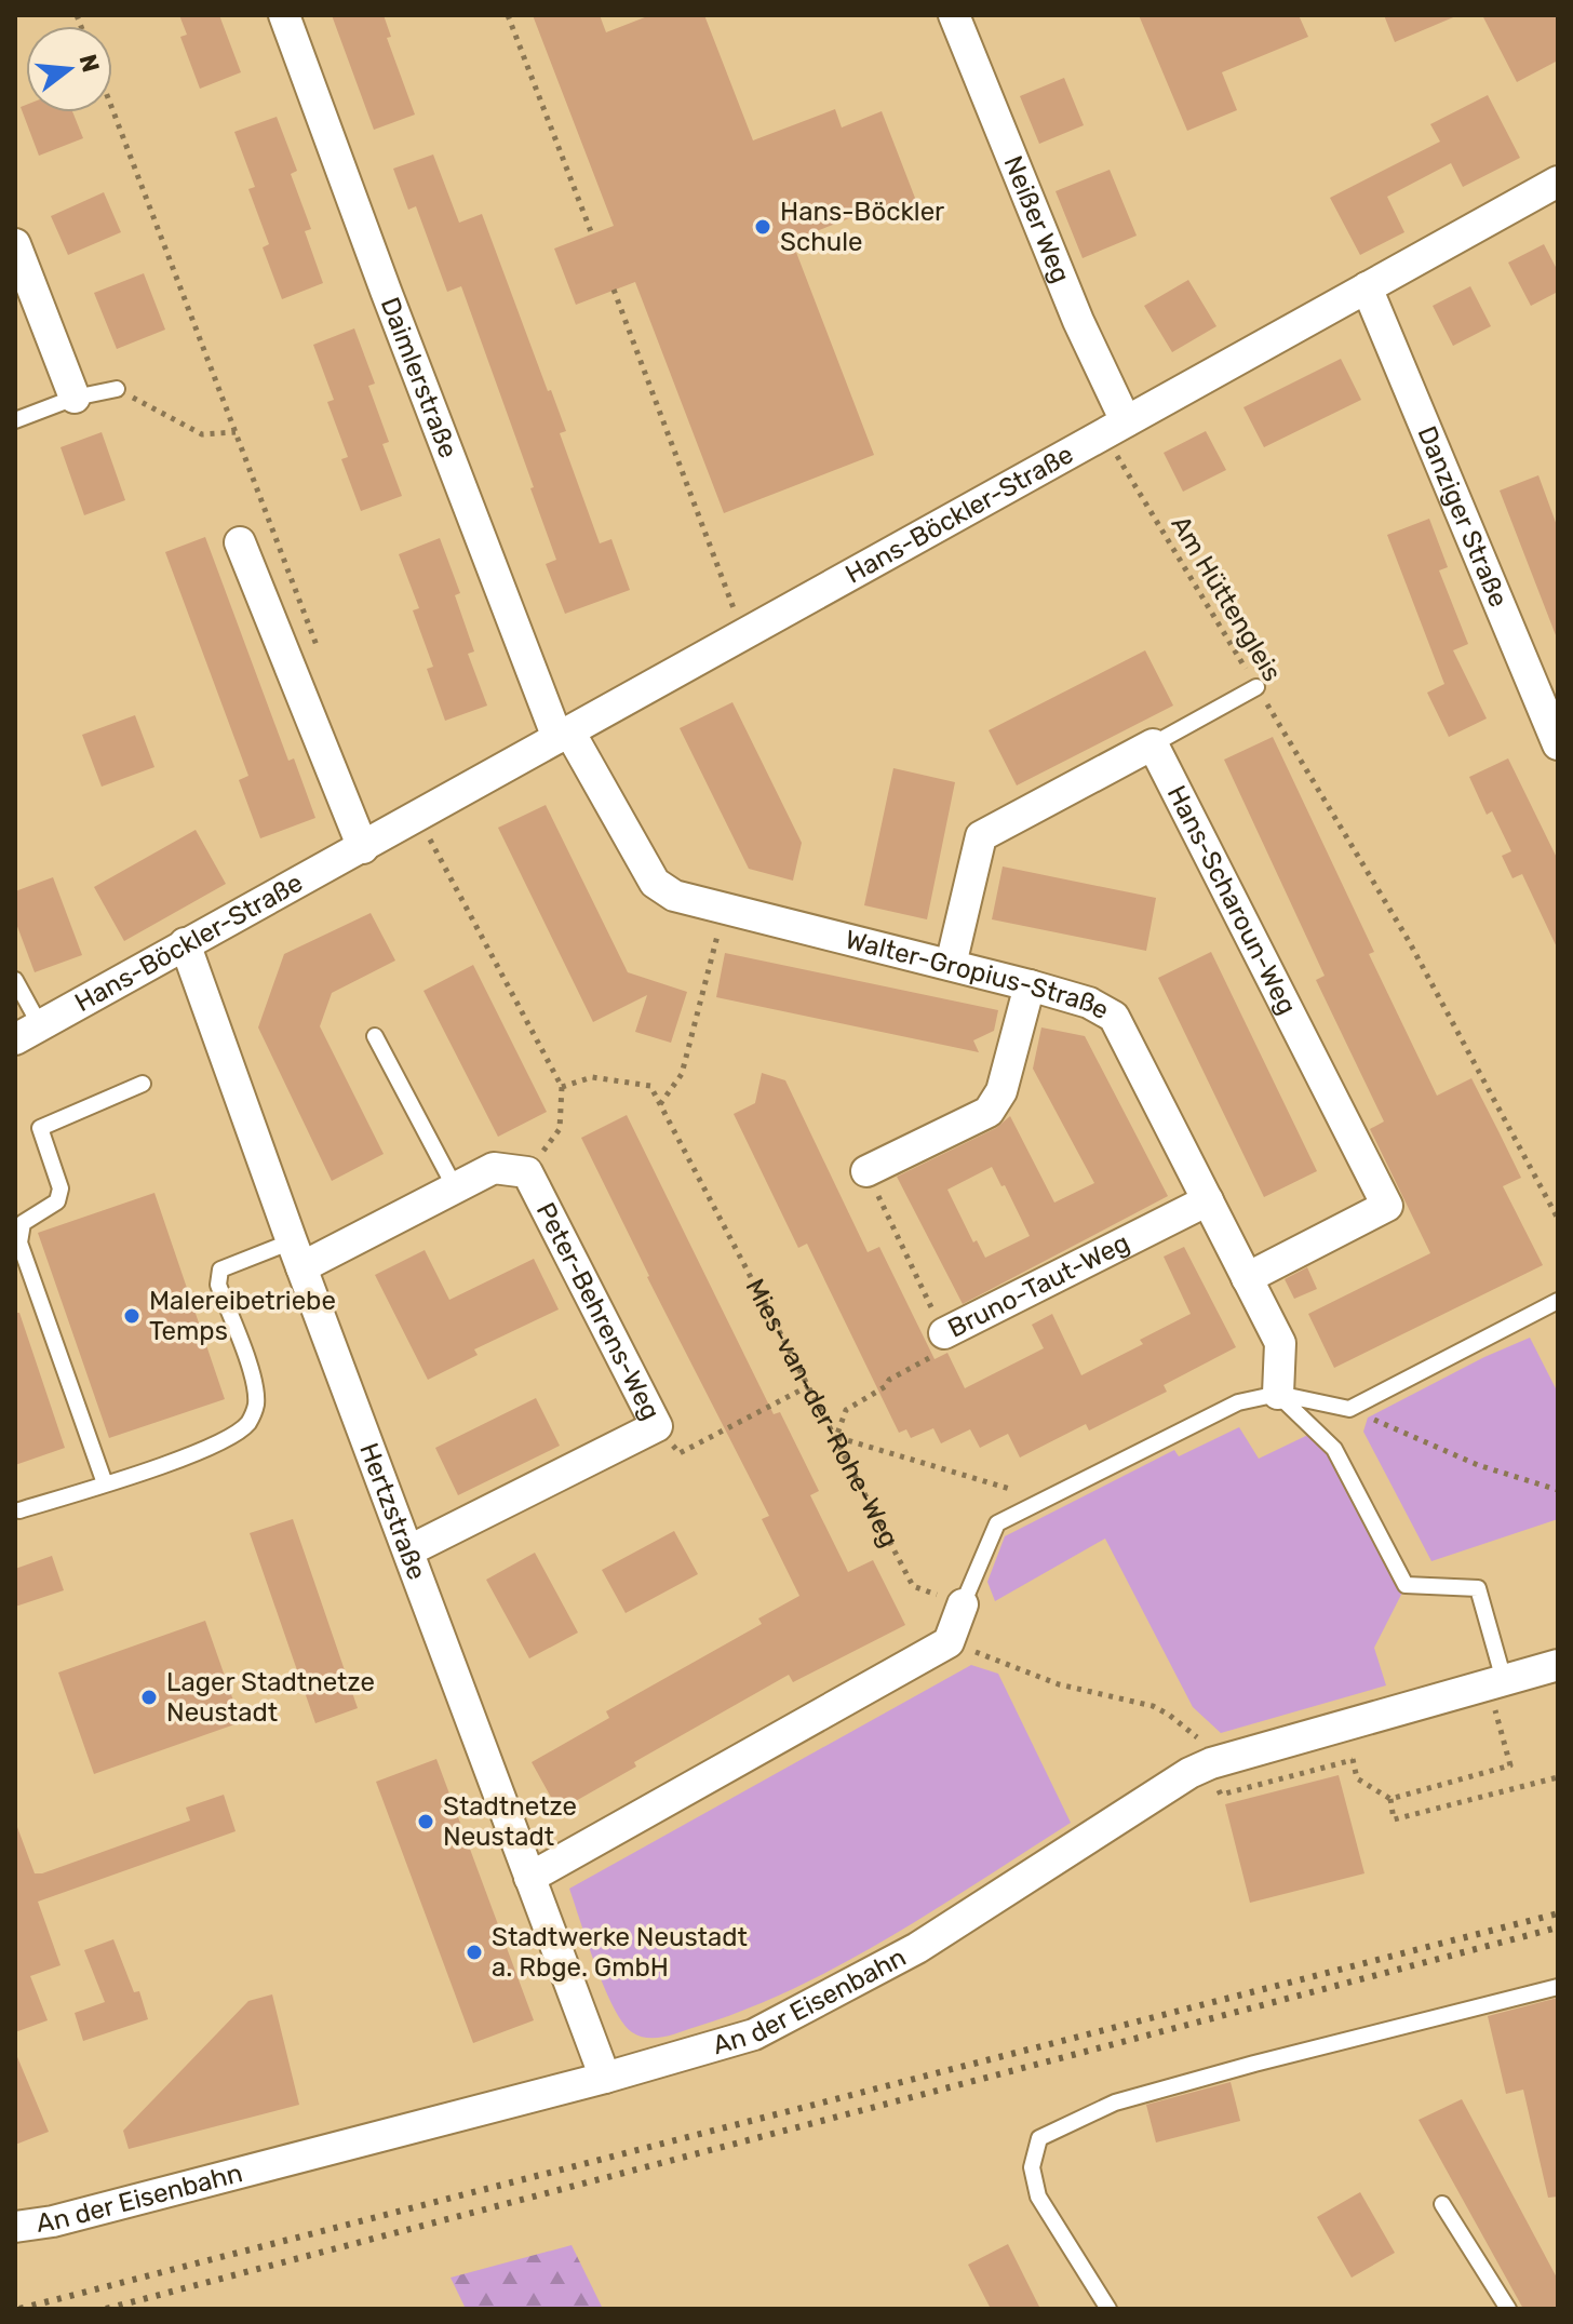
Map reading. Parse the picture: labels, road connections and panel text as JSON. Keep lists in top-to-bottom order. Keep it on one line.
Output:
{"streets":{"street":["Neißer Weg","Daimlerstraße","Hans-Böckler-Straße","Danziger Straße","Hans-Scharoun-Weg","Walter-Gropius-Straße","Bruno-Taut-Weg","Peter-Behrens-Weg","Hertzstraße","An der Eisenbahn"],"path":["Am Hüttengleis","Mies-van-der-Rohe-Weg"]},"crossings":[["Neißer Weg","Hans-Böckler-Straße"],["Daimlerstraße","Hans-Böckler-Straße"],["Daimlerstraße","Walter-Gropius-Straße"],["Hans-Böckler-Straße","Danziger Straße"],["Hans-Böckler-Straße","Walter-Gropius-Straße"],["Hans-Böckler-Straße","Hertzstraße"],["Hans-Scharoun-Weg","Walter-Gropius-Straße"],["Walter-Gropius-Straße","Bruno-Taut-Weg"],["Peter-Behrens-Weg","Hertzstraße"],["Hertzstraße","An der Eisenbahn"]],"places":["Hans-Böckler Schule","Malereibetriebe Temps","Lager Stadtnetze Neustadt","Stadtnetze Neustadt","Stadtwerke Neustadt a. Rbge. GmbH"],"north":"right"}
